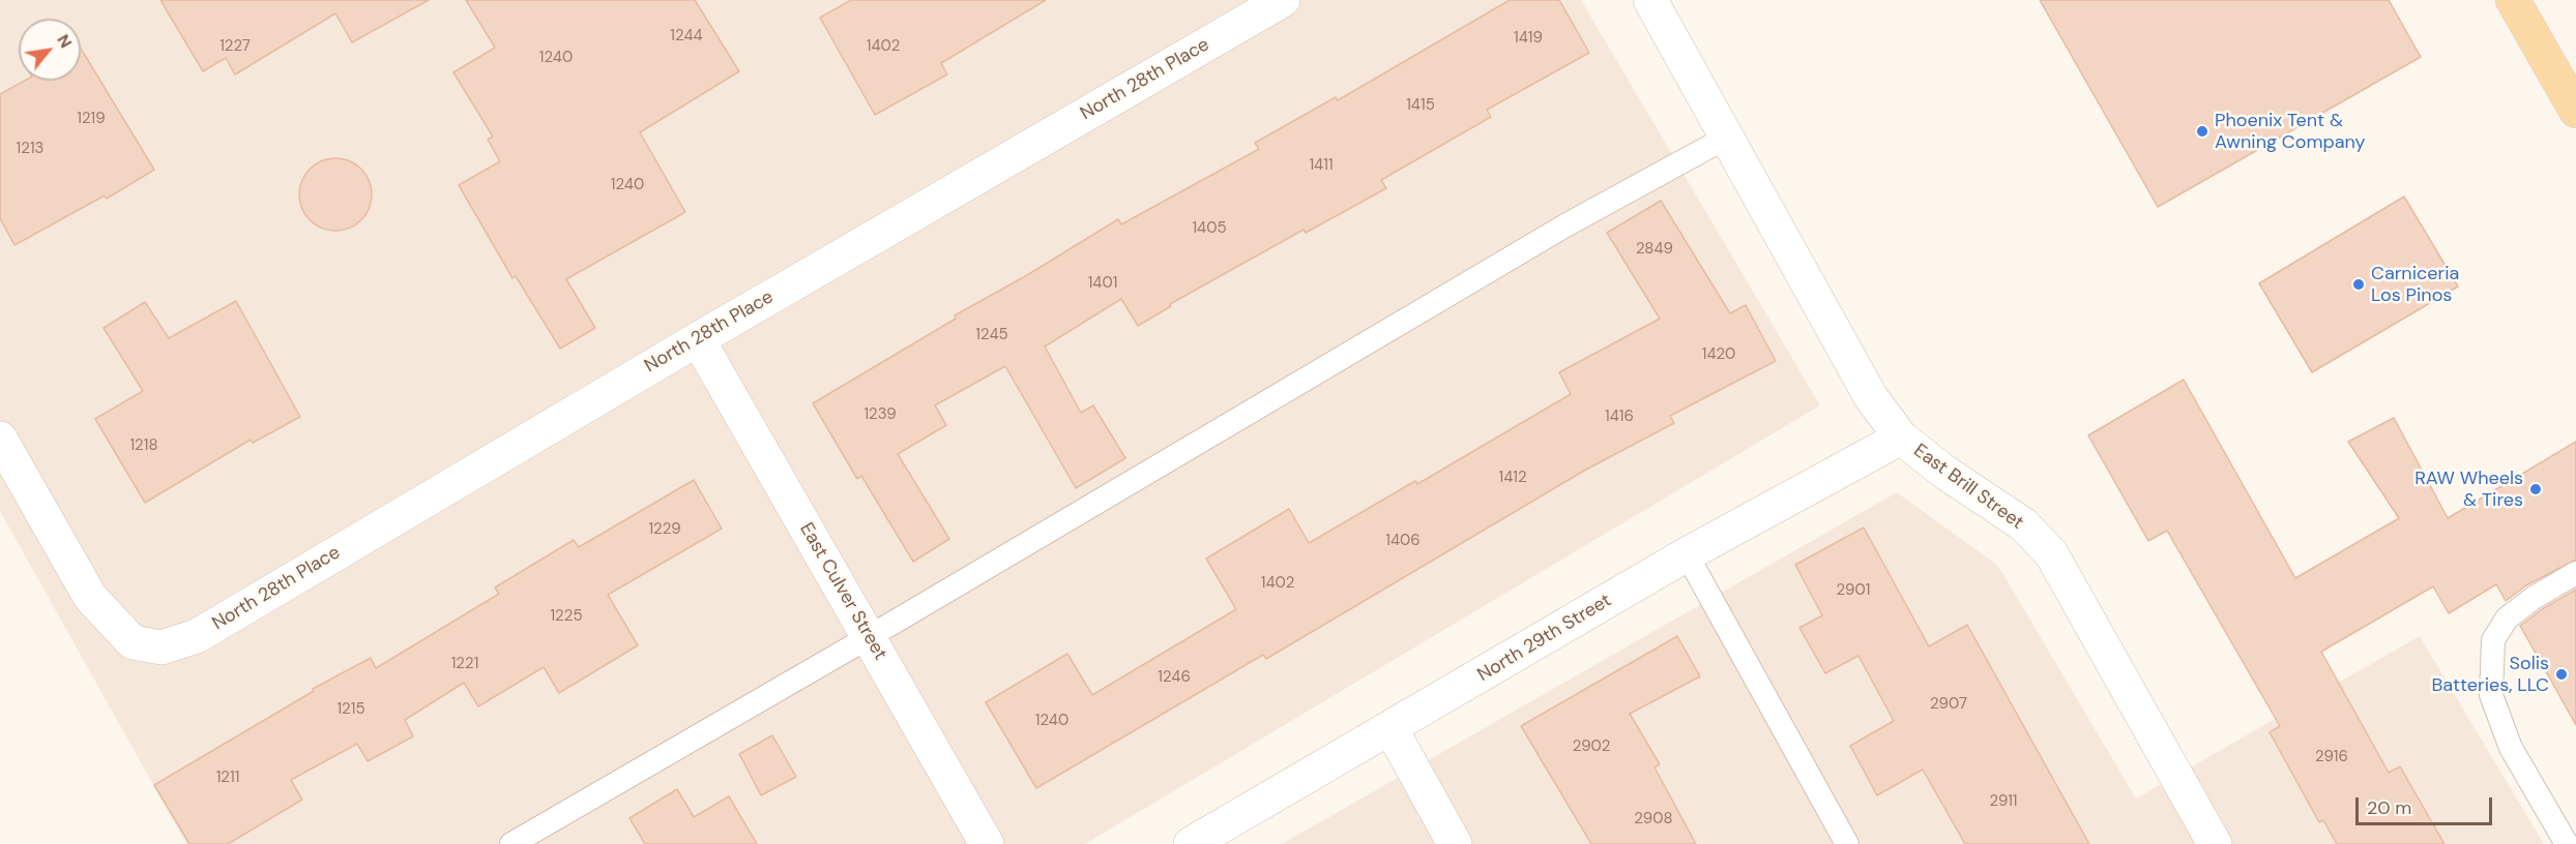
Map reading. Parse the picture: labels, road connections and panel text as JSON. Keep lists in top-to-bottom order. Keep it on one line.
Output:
{"streets":{"street":["North 28th Place","East Brill Street","East Culver Street","North 29th Street"]},"crossings":[["North 28th Place","East Culver Street"],["East Brill Street","North 29th Street"]],"places":["Phoenix Tent & Awning Company","Carniceria Los Pinos","RAW Wheels & Tires","Solis Batteries, LLC"],"house_numbers":["1244","1419","1227","1402","1240","1415","1219","1213","1411","1240","1405","2849","1401","1245","1420","1239","1416","1218","1412","1229","1406","1402","2901","1225","1221","1246","2907","1215","1240","2902","2916","1211","2911","2908"],"scale_bar":"20 m","north":"top right"}
